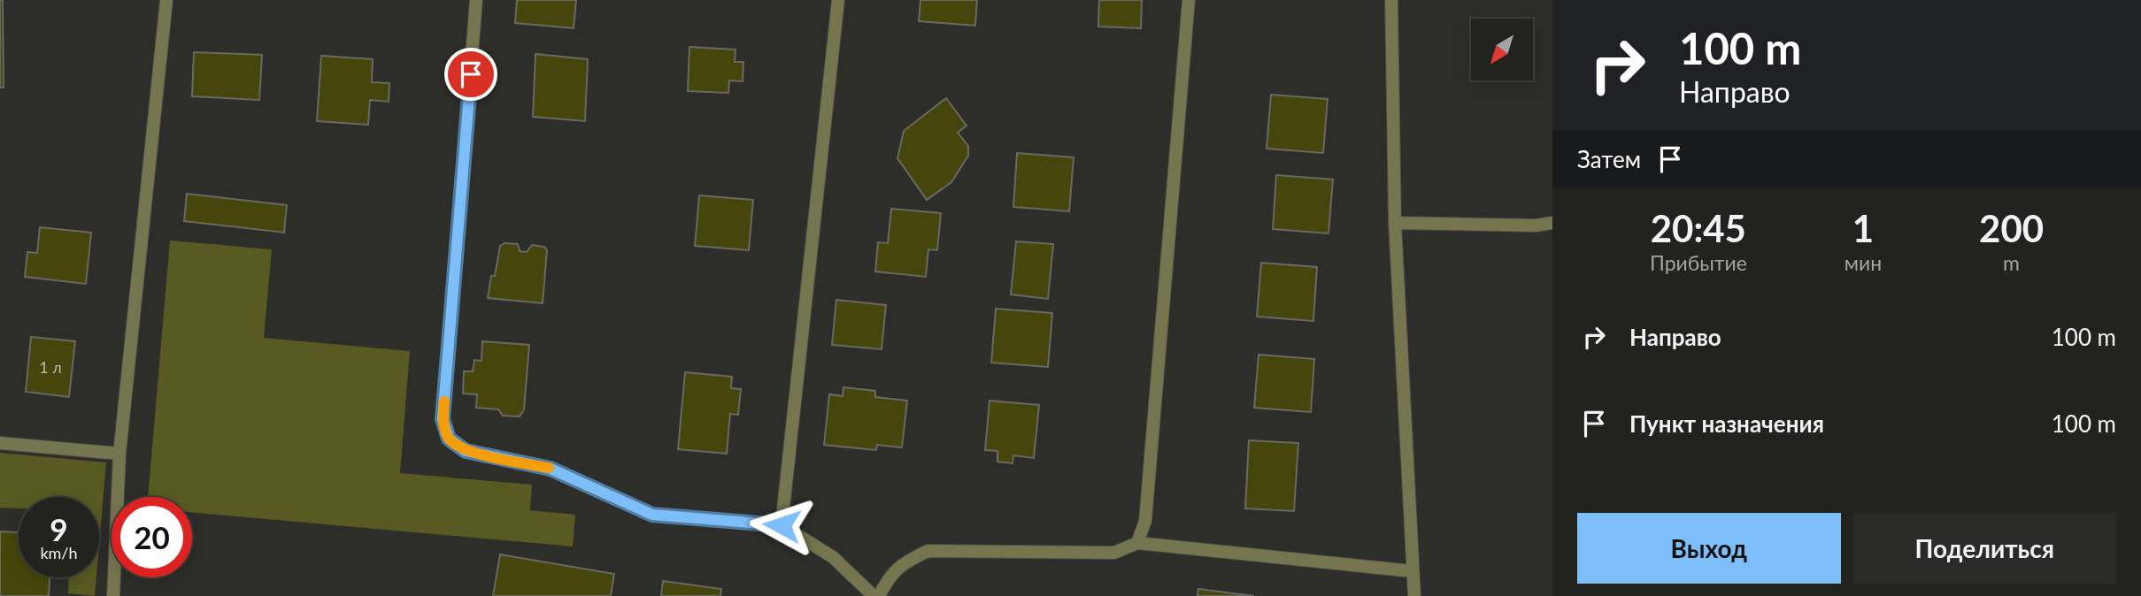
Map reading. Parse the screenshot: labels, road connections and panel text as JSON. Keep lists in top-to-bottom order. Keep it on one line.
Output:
{"house_numbers":["1 л"],"north":"bottom left","page":{"turn":["100 m","Направо"],"then":"Затем","eta":["20:45","Прибытие","1","мин","200","m"],"list":[{"name":"Направо","value":"100 m"},{"name":"Пункт назначения","value":"100 m"}],"speed":"9 km/h","limit":"20","buttons":["Выход","Поделиться"]}}
